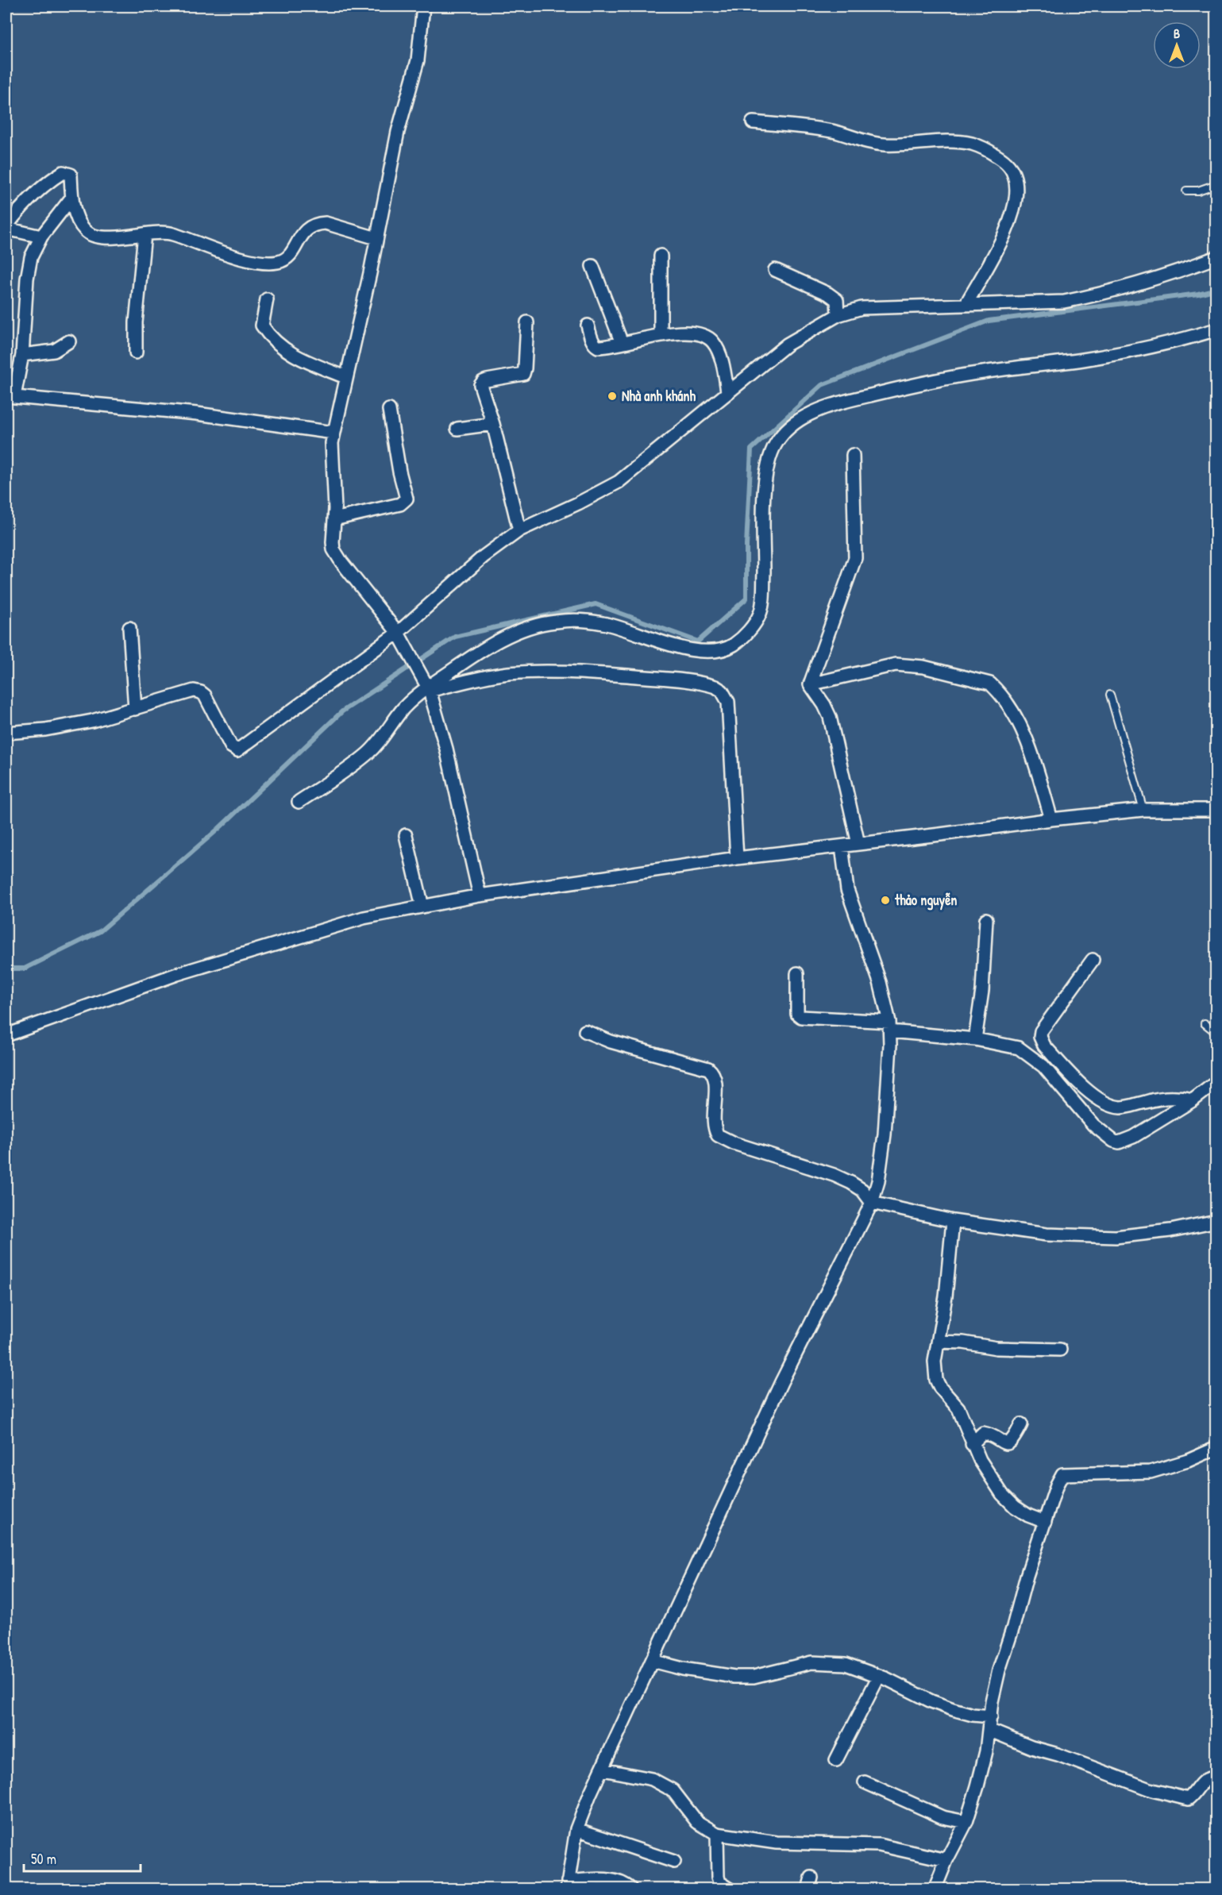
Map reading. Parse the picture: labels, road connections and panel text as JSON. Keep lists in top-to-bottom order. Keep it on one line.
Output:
{"places":["Nhà anh khánh","thảo nguyễn"],"scale_bar":"50 m","north":"top"}
